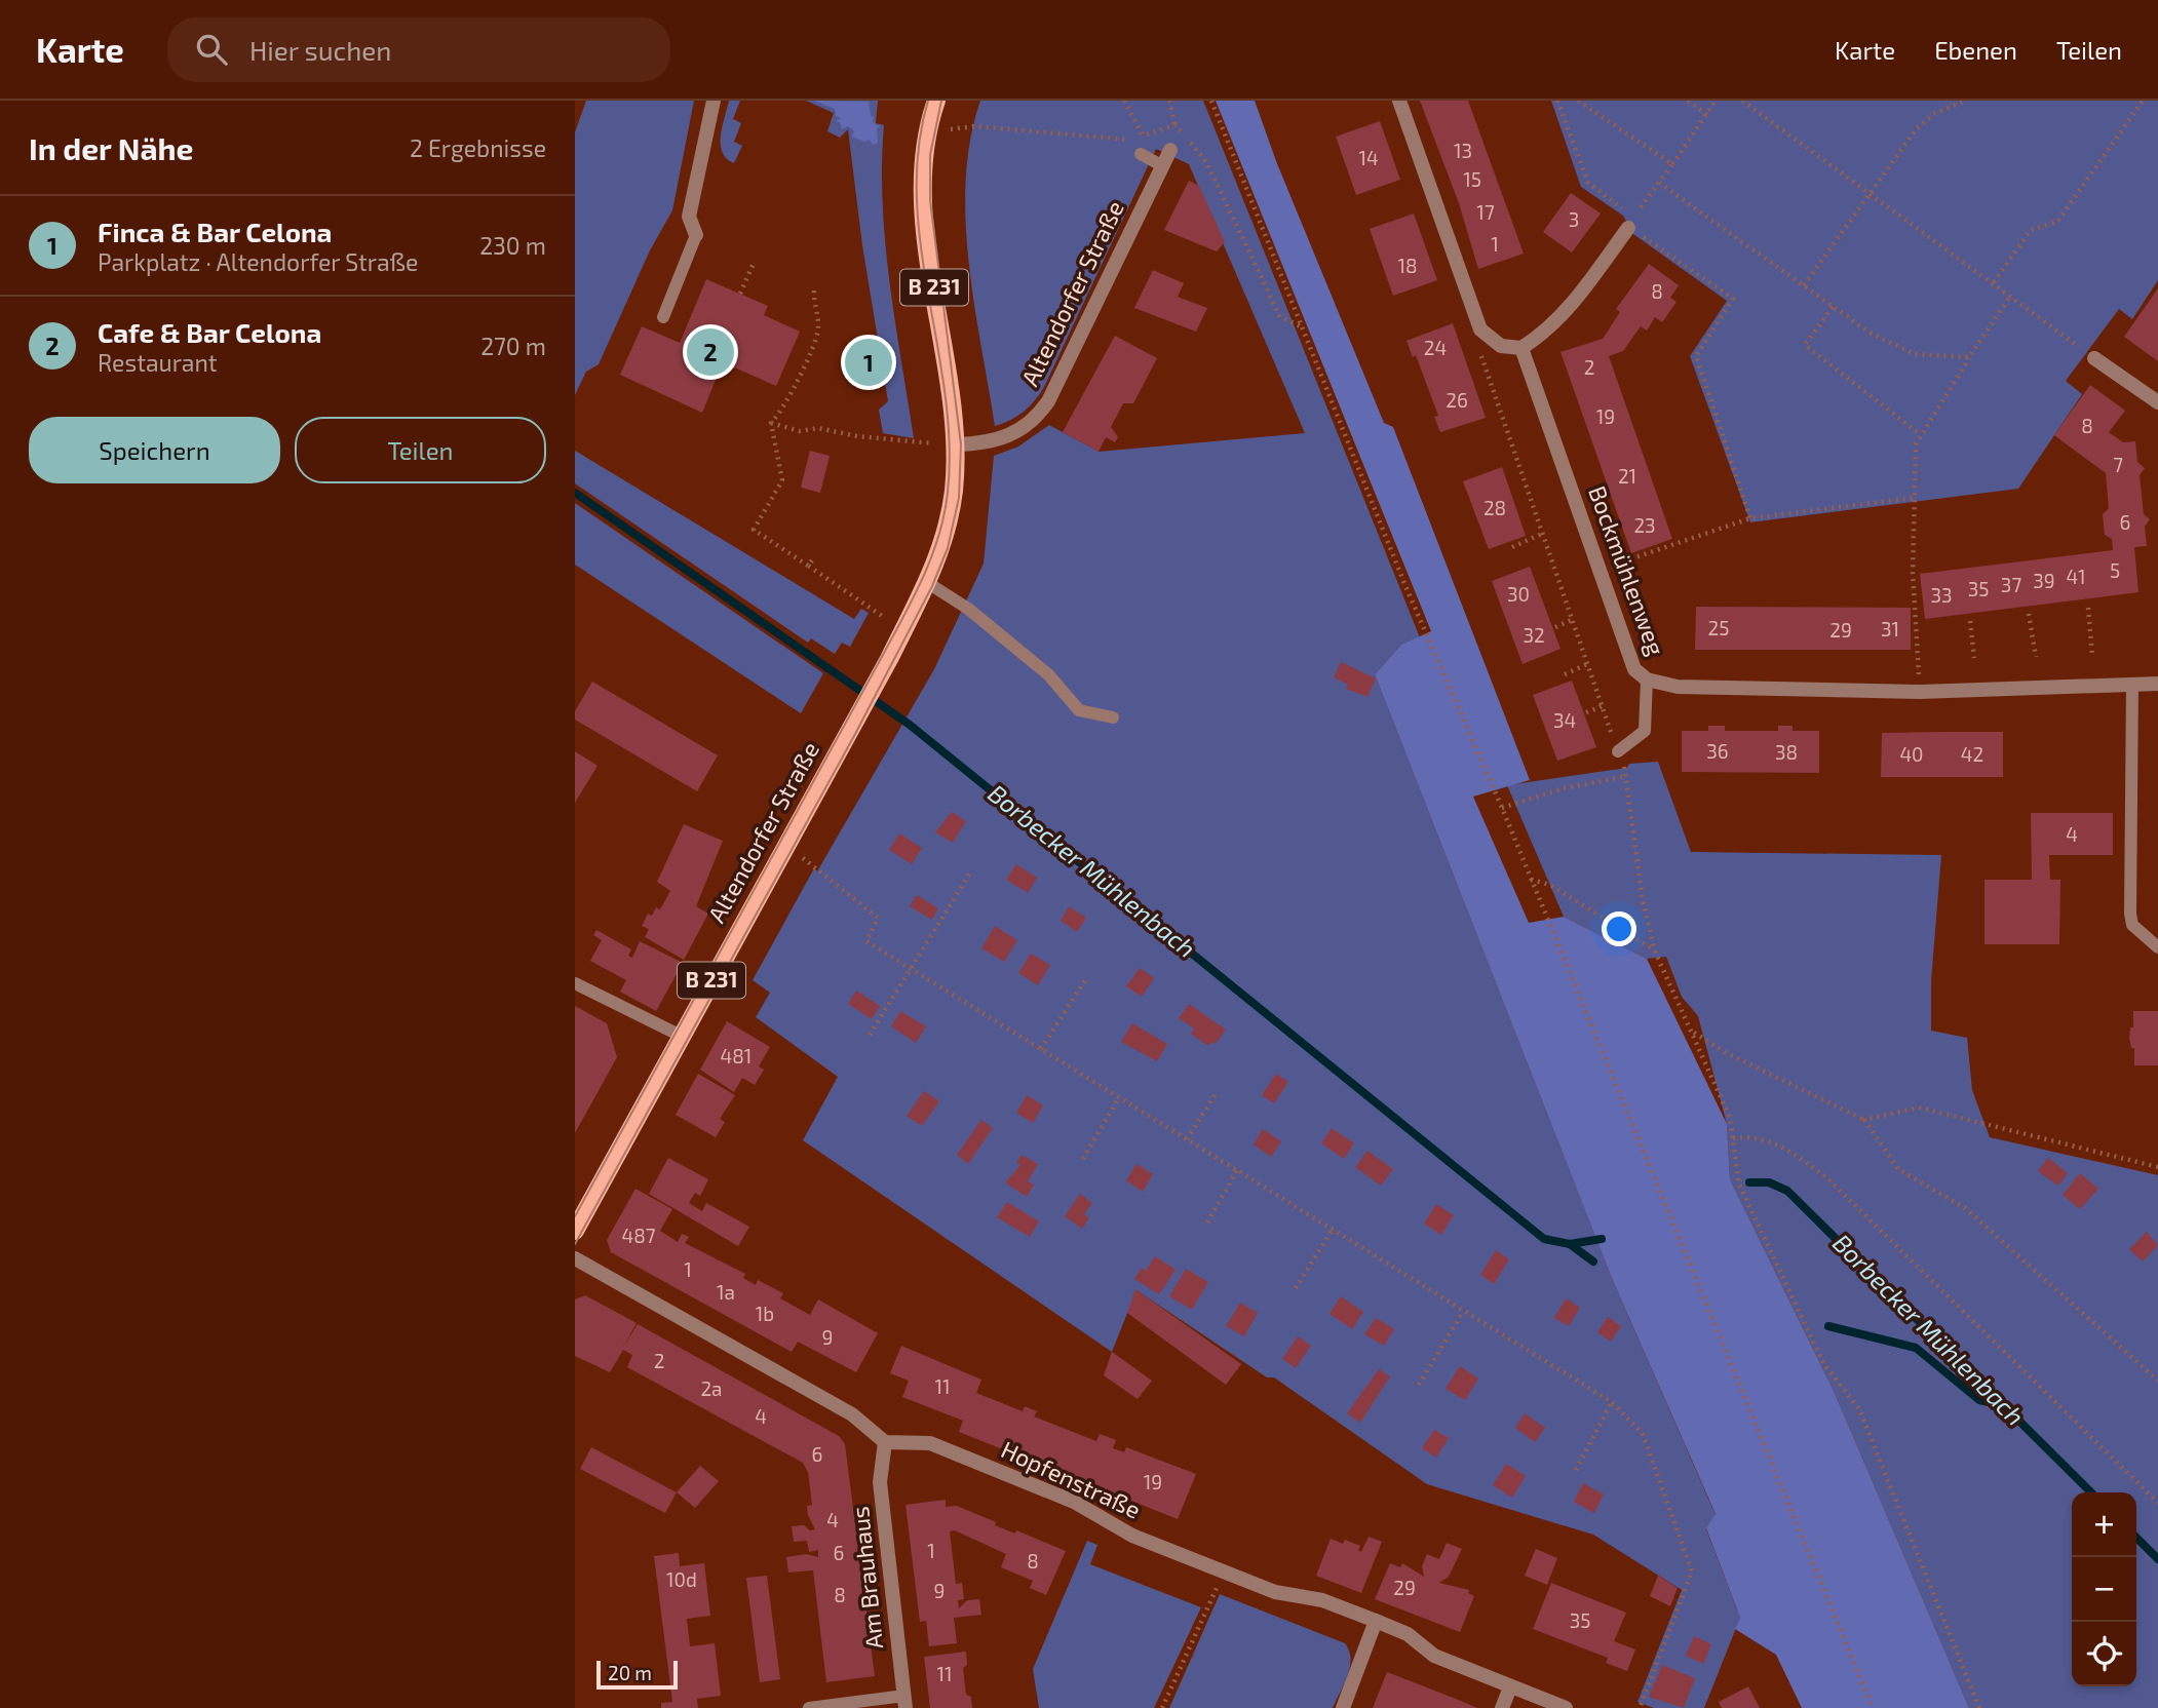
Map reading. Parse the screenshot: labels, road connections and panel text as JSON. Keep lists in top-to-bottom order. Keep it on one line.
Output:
{"streets":{"main road":["B 231","Altendorfer Straße"],"street":["Bockmühlenweg","Hopfenstraße","Am Brauhaus"]},"crossings":[["Hopfenstraße","Am Brauhaus"]],"water":["Borbecker Mühlenbach"],"house_numbers":["13","14","15","17","3","1","18","8","24","2","26","19","8","7","21","28","6","23","5","41","39","37","35","30","33","25","31","29","32","34","36","38","40","42","4","481","487","1","1a","1b","9","2","11","2a","4","6","19","4","1","6","8","10d","29","9","8","35","11"],"scale_bar":"20 m","page":{"header":"Karte","search":"Hier suchen","nav":["Karte","Ebenen","Teilen"],"heading":["In der Nähe","2 Ergebnisse"],"list":[{"mark":"1","name":"Finca & Bar Celona","note":"Parkplatz · Altendorfer Straße","value":"230 m"},{"mark":"2","name":"Cafe & Bar Celona","note":"Restaurant","value":"270 m"}],"pins":["2","1"],"buttons":["Speichern","Teilen"],"map_buttons":["+","−"],"scale":"20 m"}}
